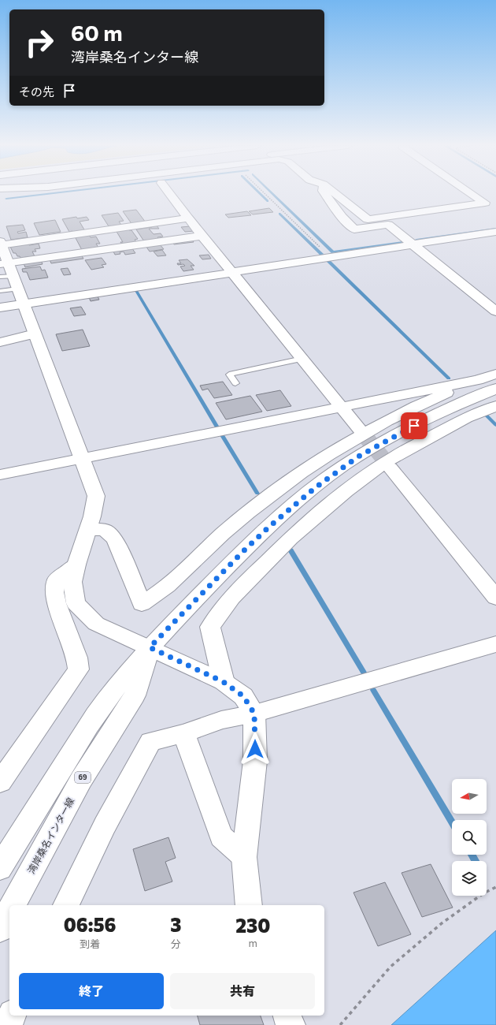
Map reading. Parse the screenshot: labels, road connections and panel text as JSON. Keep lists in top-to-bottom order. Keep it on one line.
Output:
{"streets":{"street":["69","湾岸桑名インター線"]},"north":"left","page":{"turn":["60 m","湾岸桑名インター線"],"then":"その先","eta":["06:56","到着","3","分","230","m"],"buttons":["終了","共有"]}}
